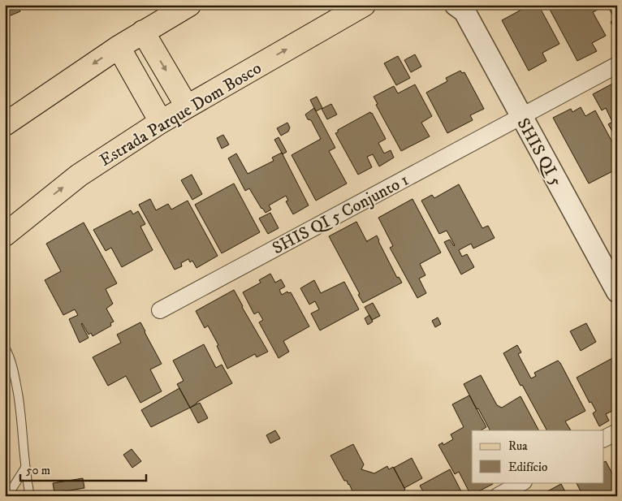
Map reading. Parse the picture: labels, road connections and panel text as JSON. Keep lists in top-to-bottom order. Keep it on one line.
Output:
{"streets":{"main road":["Estrada Parque Dom Bosco"],"street":["SHIS QI 5","SHIS QI 5 Conjunto 1"]},"crossings":[["SHIS QI 5","SHIS QI 5 Conjunto 1"]],"legend":["Rua","Edifício"],"scale_bar":"50 m"}
